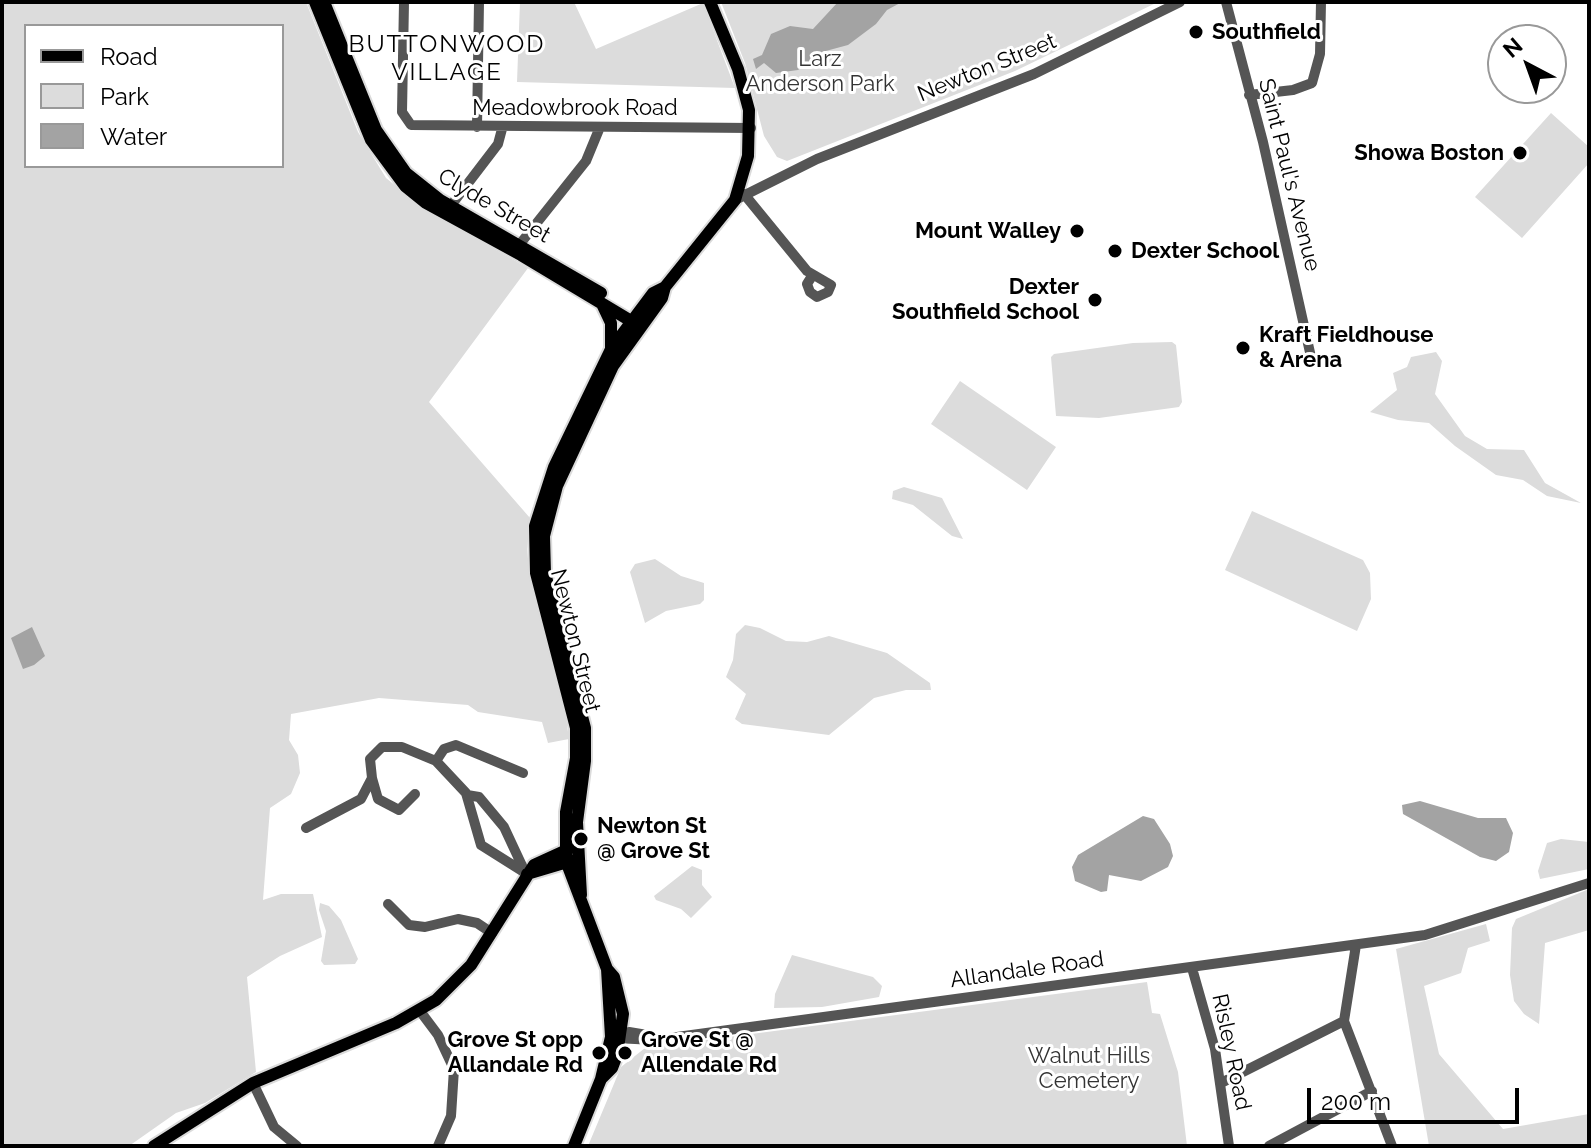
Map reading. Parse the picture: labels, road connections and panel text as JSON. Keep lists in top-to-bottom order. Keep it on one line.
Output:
{"streets":{"main road":["Newton Street","Clyde Street"],"street":["Meadowbrook Road","Saint Paul's Avenue","Allandale Road","Risley Road"]},"crossings":[["Newton Street","Clyde Street"],["Allandale Road","Risley Road"]],"districts":["BUTTONWOOD VILLAGE"],"parks":["Larz Anderson Park","Walnut Hills Cemetery"],"places":["Southfield","Showa Boston","Mount Walley","Dexter School","Dexter Southfield School","Kraft Fieldhouse & Arena","Newton St @ Grove St","Grove St opp Allandale Rd","Grove St @ Allendale Rd"],"legend":["Road","Park","Water"],"scale_bar":"200 m","north":"top left"}
